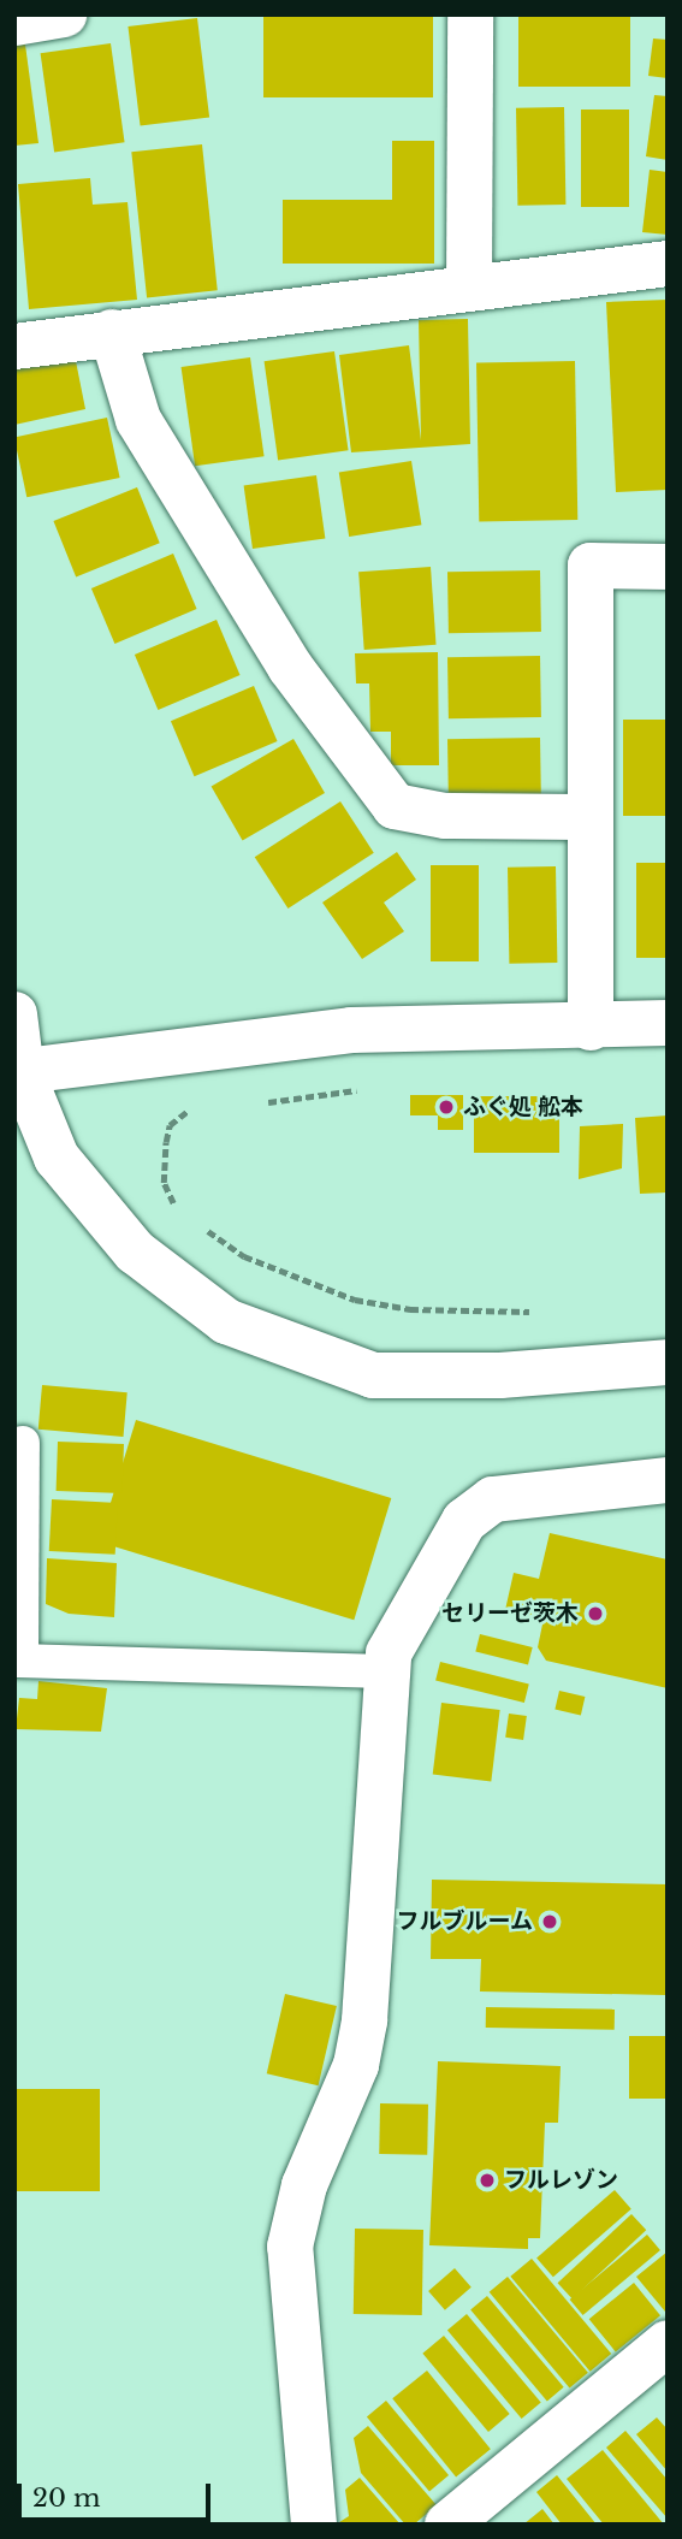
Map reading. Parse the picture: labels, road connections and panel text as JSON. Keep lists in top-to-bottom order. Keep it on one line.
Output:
{"places":["ふぐ処 舩本","セリーゼ茨木","フルブルーム","フルレゾン"],"scale_bar":"20 m"}
